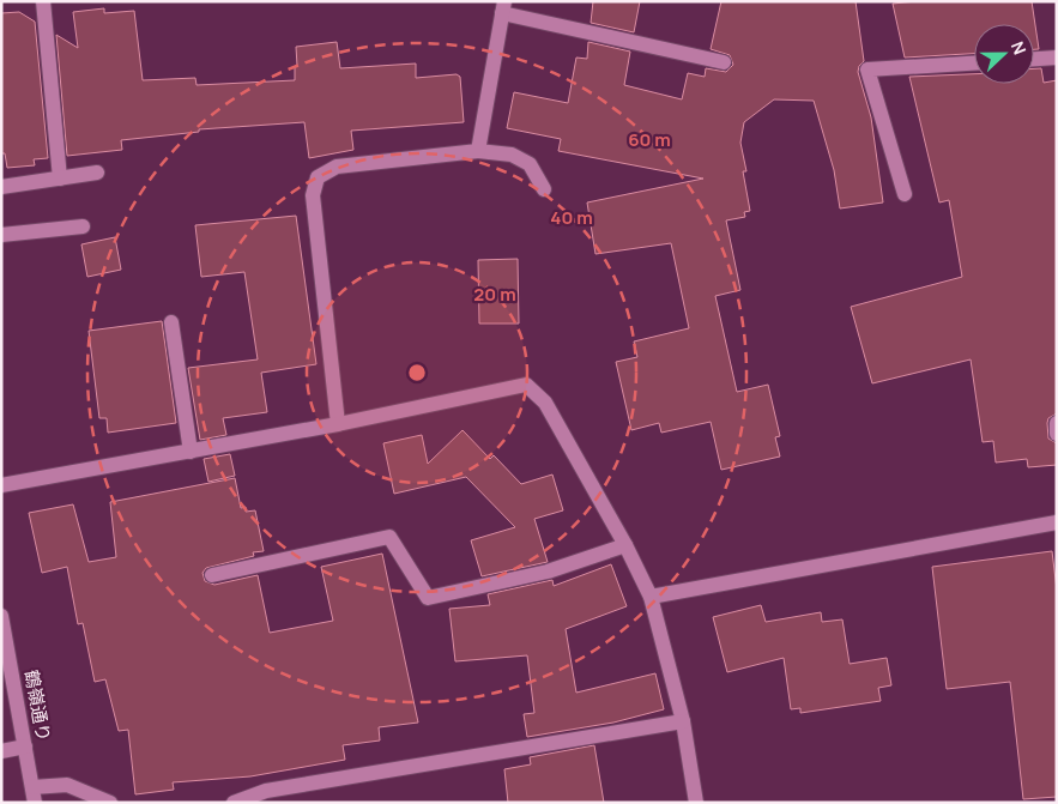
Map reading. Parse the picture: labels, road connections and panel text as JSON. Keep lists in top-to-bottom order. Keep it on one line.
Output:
{"streets":{"street":["鶴嶺通り"]},"north":"right","rings":["60 m","40 m","20 m"]}
